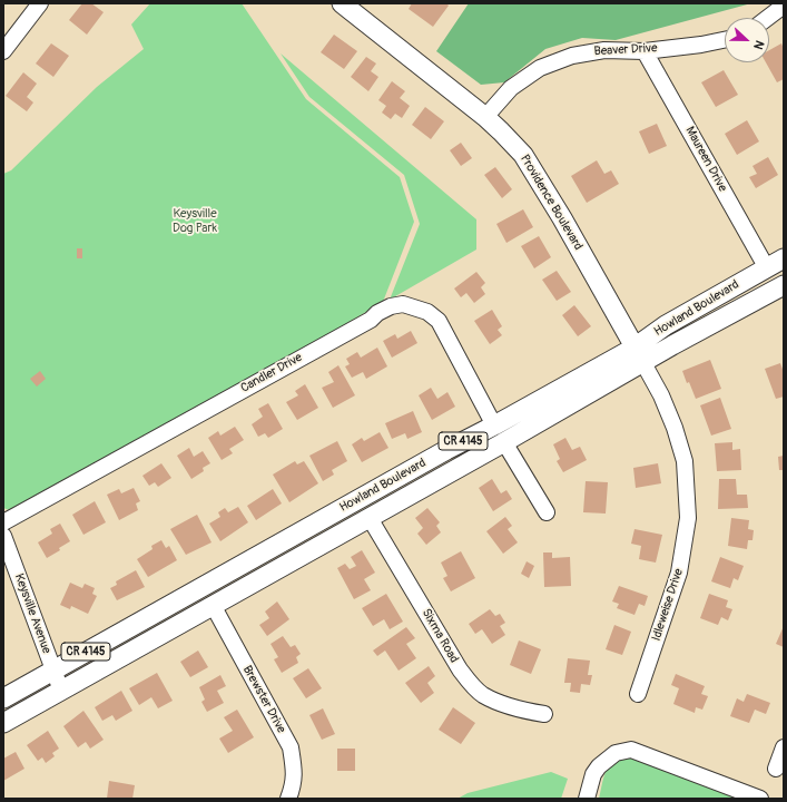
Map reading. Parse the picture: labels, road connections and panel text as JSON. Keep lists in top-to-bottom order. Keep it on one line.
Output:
{"streets":{"main road":["Providence Boulevard","Howland Boulevard","CR 4145"],"street":["Beaver Drive","Maureen Drive","Candler Drive","Idleweise Drive","Keysville Avenue","Sixma Road","Brewster Drive"]},"crossings":[["Beaver Drive","Maureen Drive"],["Beaver Drive","Providence Boulevard"],["Maureen Drive","Howland Boulevard"],["Providence Boulevard","Howland Boulevard"],["Providence Boulevard","Idleweise Drive"],["Howland Boulevard","Candler Drive"],["Howland Boulevard","Idleweise Drive"],["Howland Boulevard","Keysville Avenue"],["Howland Boulevard","Sixma Road"],["Howland Boulevard","Brewster Drive"]],"parks":["Keysville Dog Park"],"north":"right"}
